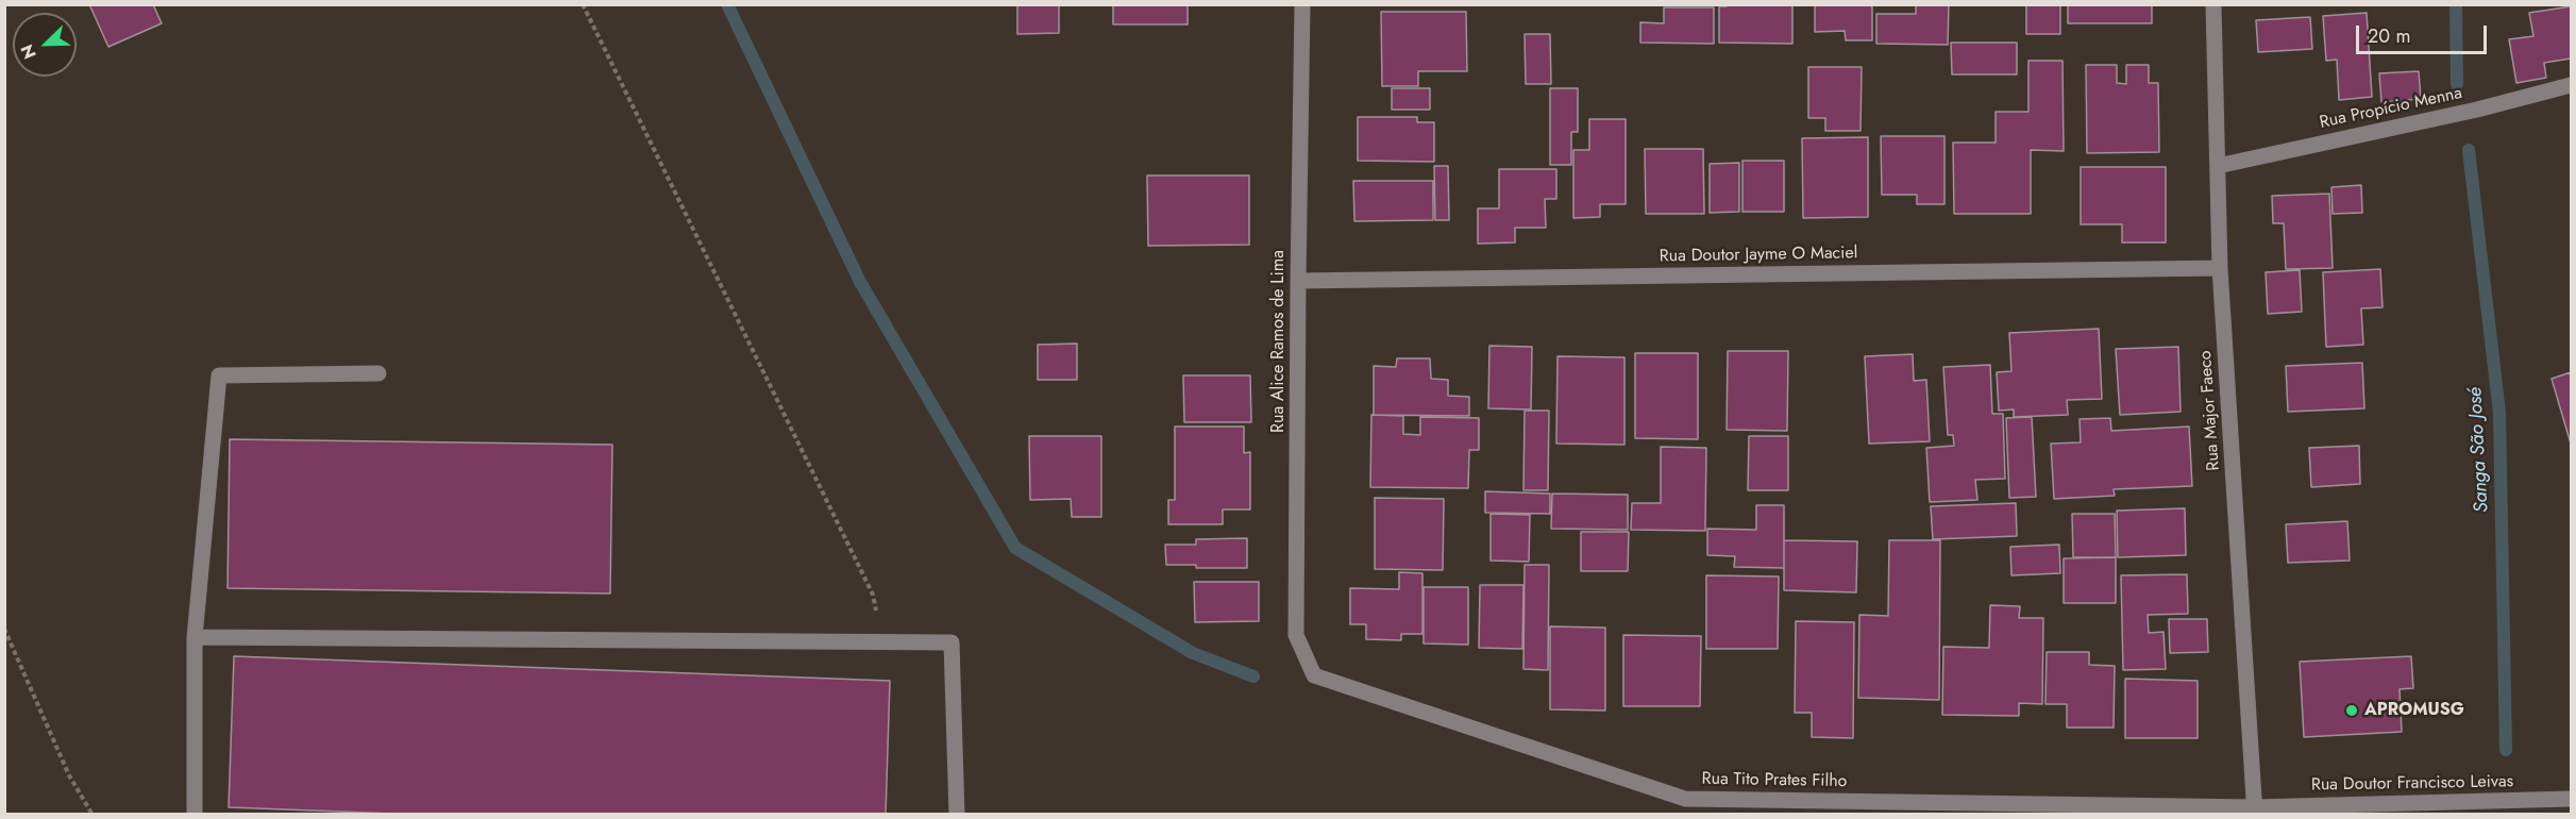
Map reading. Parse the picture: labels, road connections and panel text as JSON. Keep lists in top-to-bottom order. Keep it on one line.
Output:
{"streets":{"street":["Rua Propício Menna","Rua Doutor Jayme O Maciel","Rua Alice Ramos de Lima","Rua Major Faeco","Rua Tito Prates Filho","Rua Doutor Francisco Leivas"]},"crossings":[["Rua Propício Menna","Rua Major Faeco"],["Rua Doutor Jayme O Maciel","Rua Alice Ramos de Lima"],["Rua Doutor Jayme O Maciel","Rua Major Faeco"],["Rua Alice Ramos de Lima","Rua Tito Prates Filho"],["Rua Major Faeco","Rua Tito Prates Filho"],["Rua Major Faeco","Rua Doutor Francisco Leivas"],["Rua Tito Prates Filho","Rua Doutor Francisco Leivas"]],"water":["Sanga São José"],"places":["APROMUSG"],"scale_bar":"20 m","north":"bottom left"}
